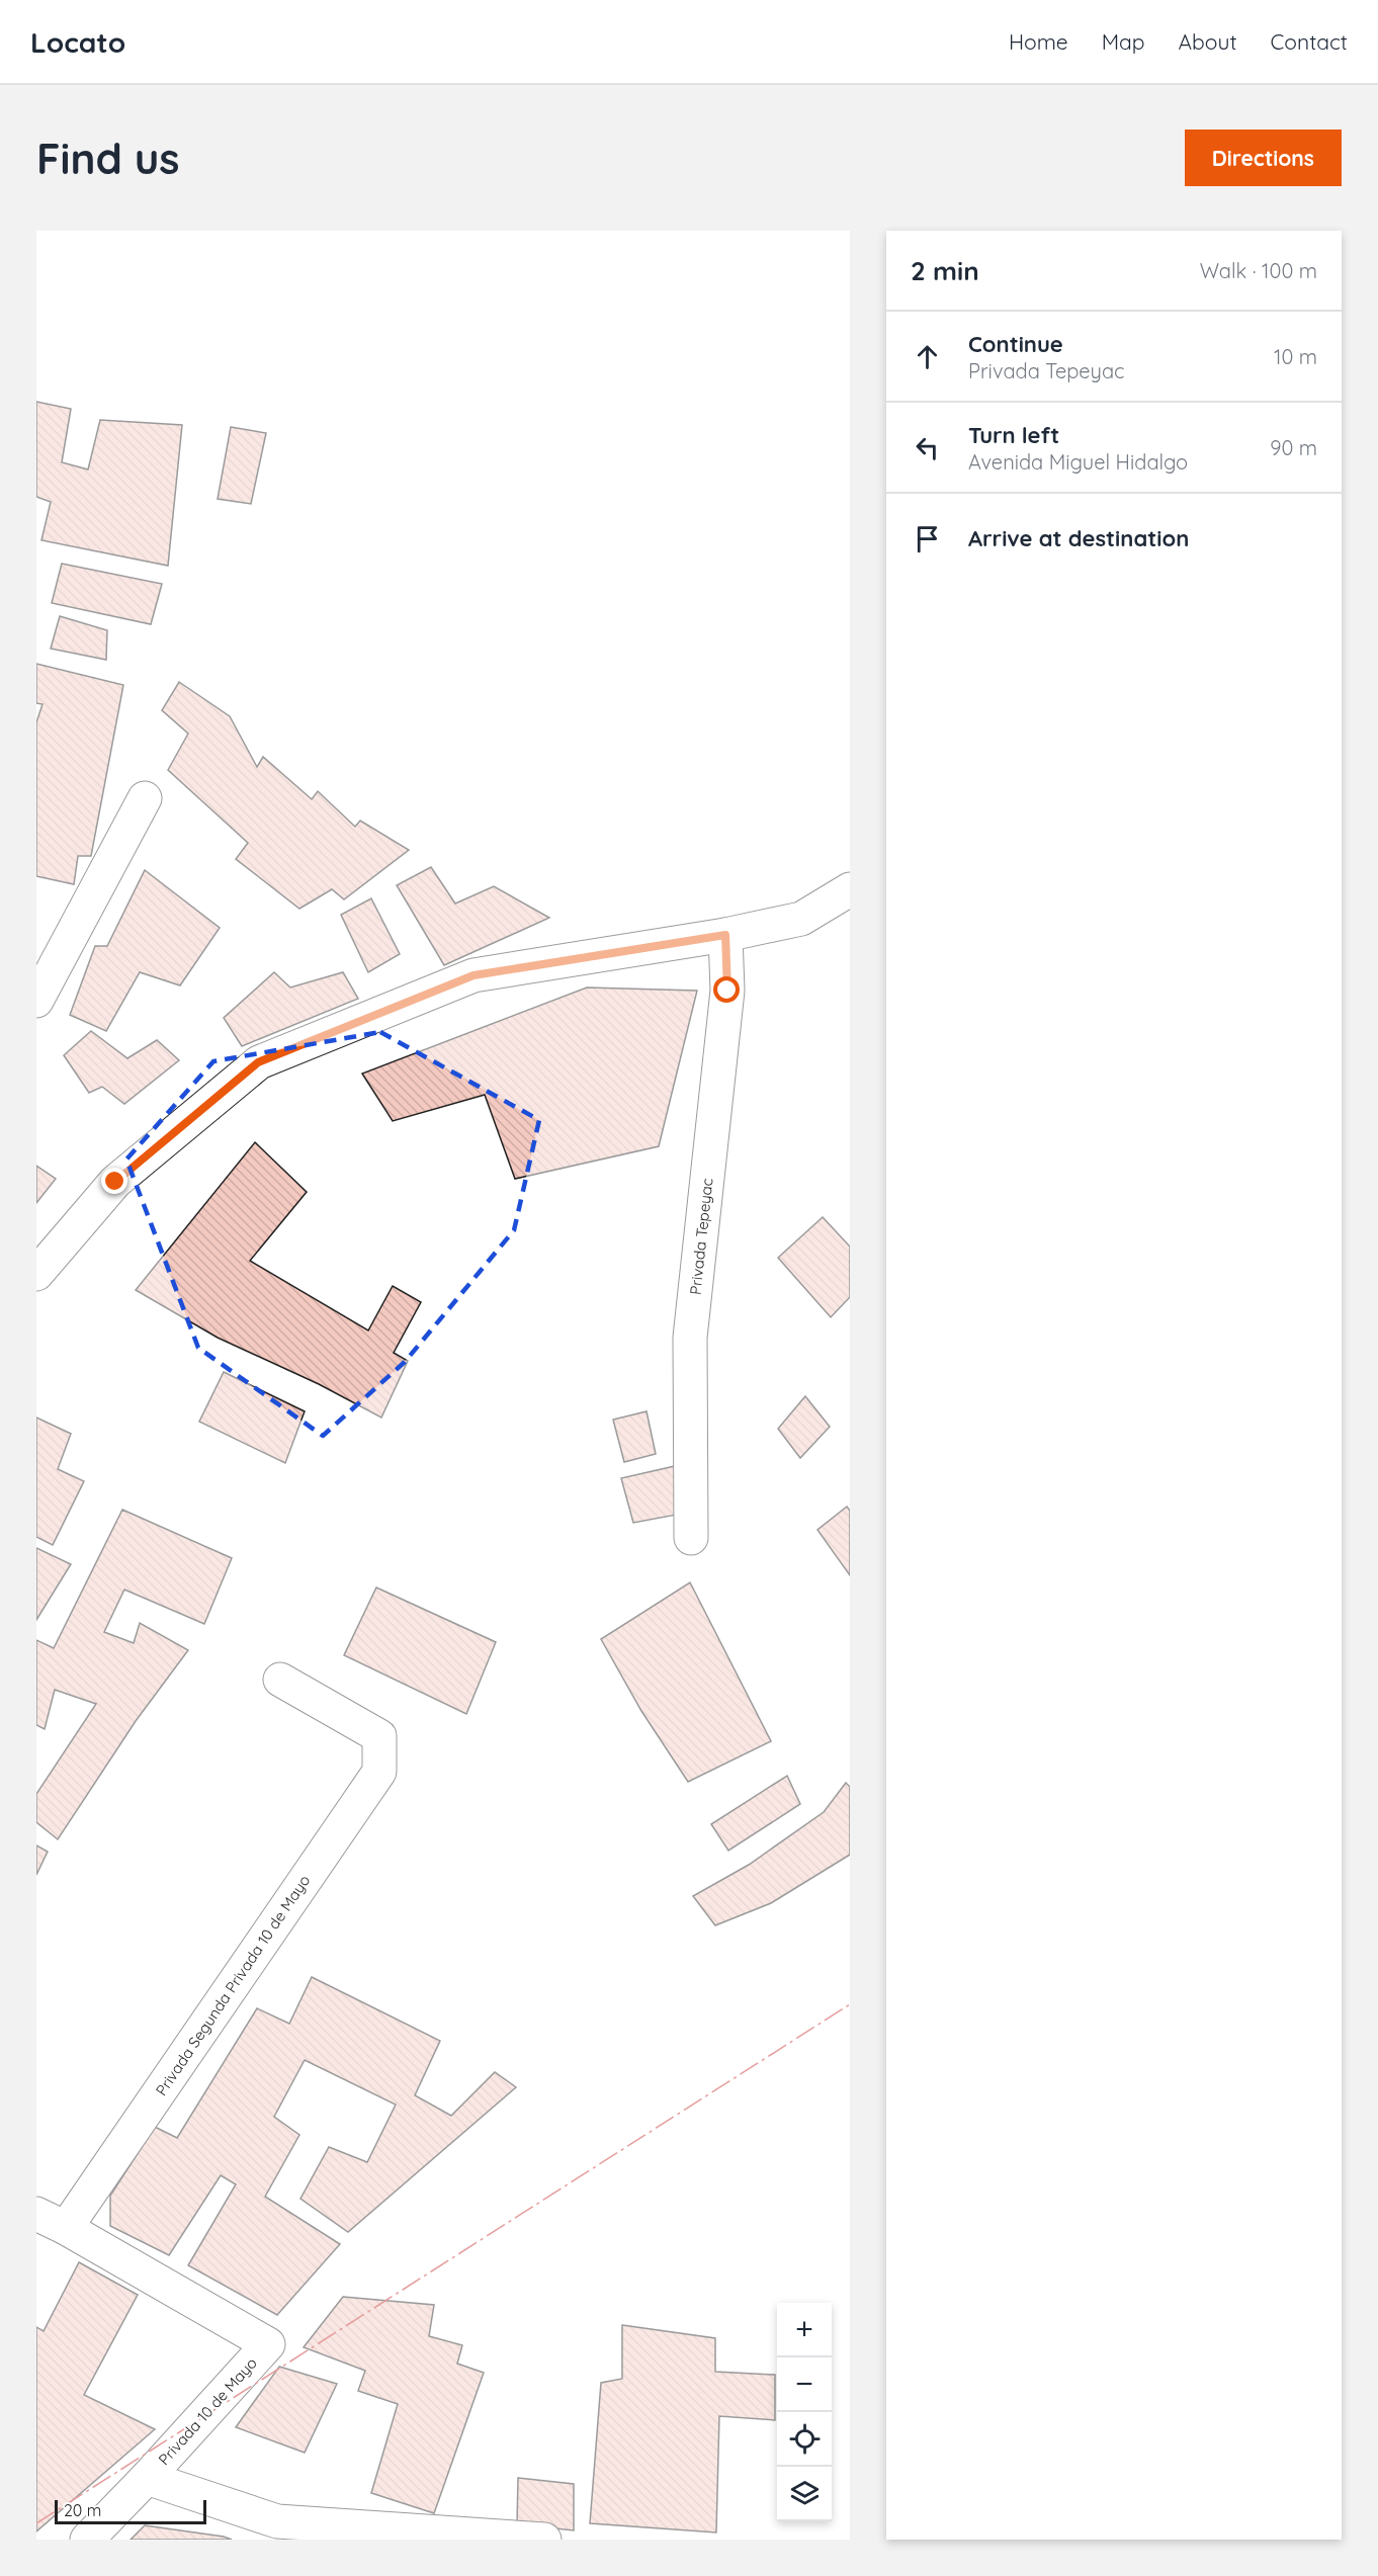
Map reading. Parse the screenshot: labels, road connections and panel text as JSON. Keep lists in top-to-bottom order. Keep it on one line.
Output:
{"streets":{"street":["Privada Tepeyac","Privada Segunda Privada 10 de Mayo","Privada 10 de Mayo"]},"crossings":[["Privada Segunda Privada 10 de Mayo","Privada 10 de Mayo"]],"scale_bar":"20 m","page":{"header":"Locato","nav":["Home","Map","About","Contact"],"buttons":"Directions","title":"Find us","heading":["2 min","Walk · 100 m"],"list":[["Continue","Privada Tepeyac","10 m"],["Turn left","Avenida Miguel Hidalgo","90 m"],"Arrive at destination"],"map_buttons":["+","−"],"scale":"20 m"}}
